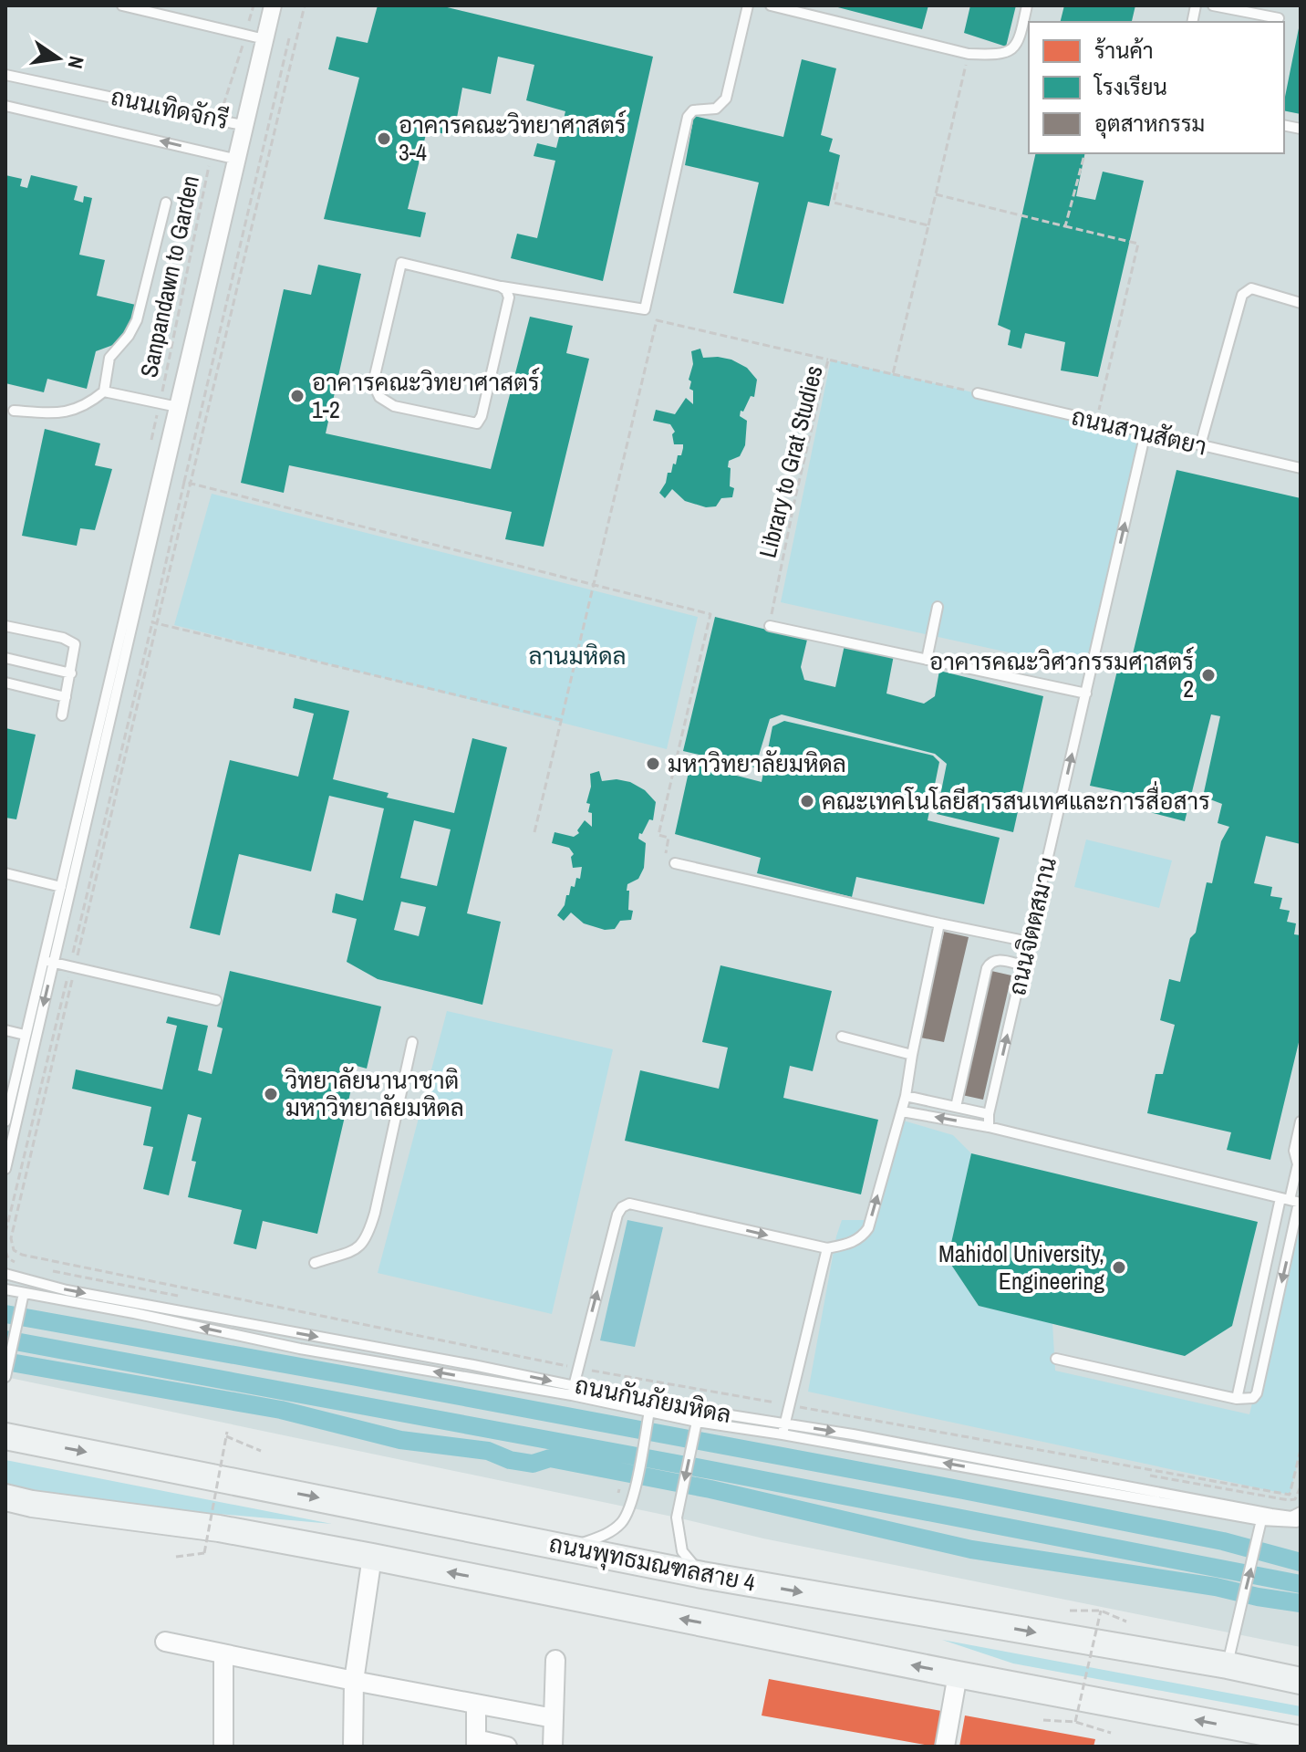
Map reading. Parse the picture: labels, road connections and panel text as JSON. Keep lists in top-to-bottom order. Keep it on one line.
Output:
{"streets":{"main road":["ถนนพุทธมณฑลสาย 4"],"lane":["ถนนเทิดจักรี","ถนนสานสัตยา","ถนนจิตตสมาน","ถนนกันภัยมหิดล"],"path":["Sanpandawn to Garden","Library to Grat Studies"]},"crossings":[["ถนนสานสัตยา","Library to Grat Studies"],["ถนนสานสัตยา","ถนนจิตตสมาน"]],"one_way":["ถนนจิตตสมาน"],"parks":["ลานมหิดล"],"places":["อาคารคณะวิทยาศาสตร์ 3-4","อาคารคณะวิทยาศาสตร์ 1-2","อาคารคณะวิศวกรรมศาสตร์ 2","มหาวิทยาลัยมหิดล","คณะเทคโนโลยีสารสนเทศและการสื่อสาร","วิทยาลัยนานาชาติ มหาวิทยาลัยมหิดล","Mahidol University, Engineering"],"legend":["ร้านค้า","โรงเรียน","อุตสาหกรรม"],"north":"right"}
